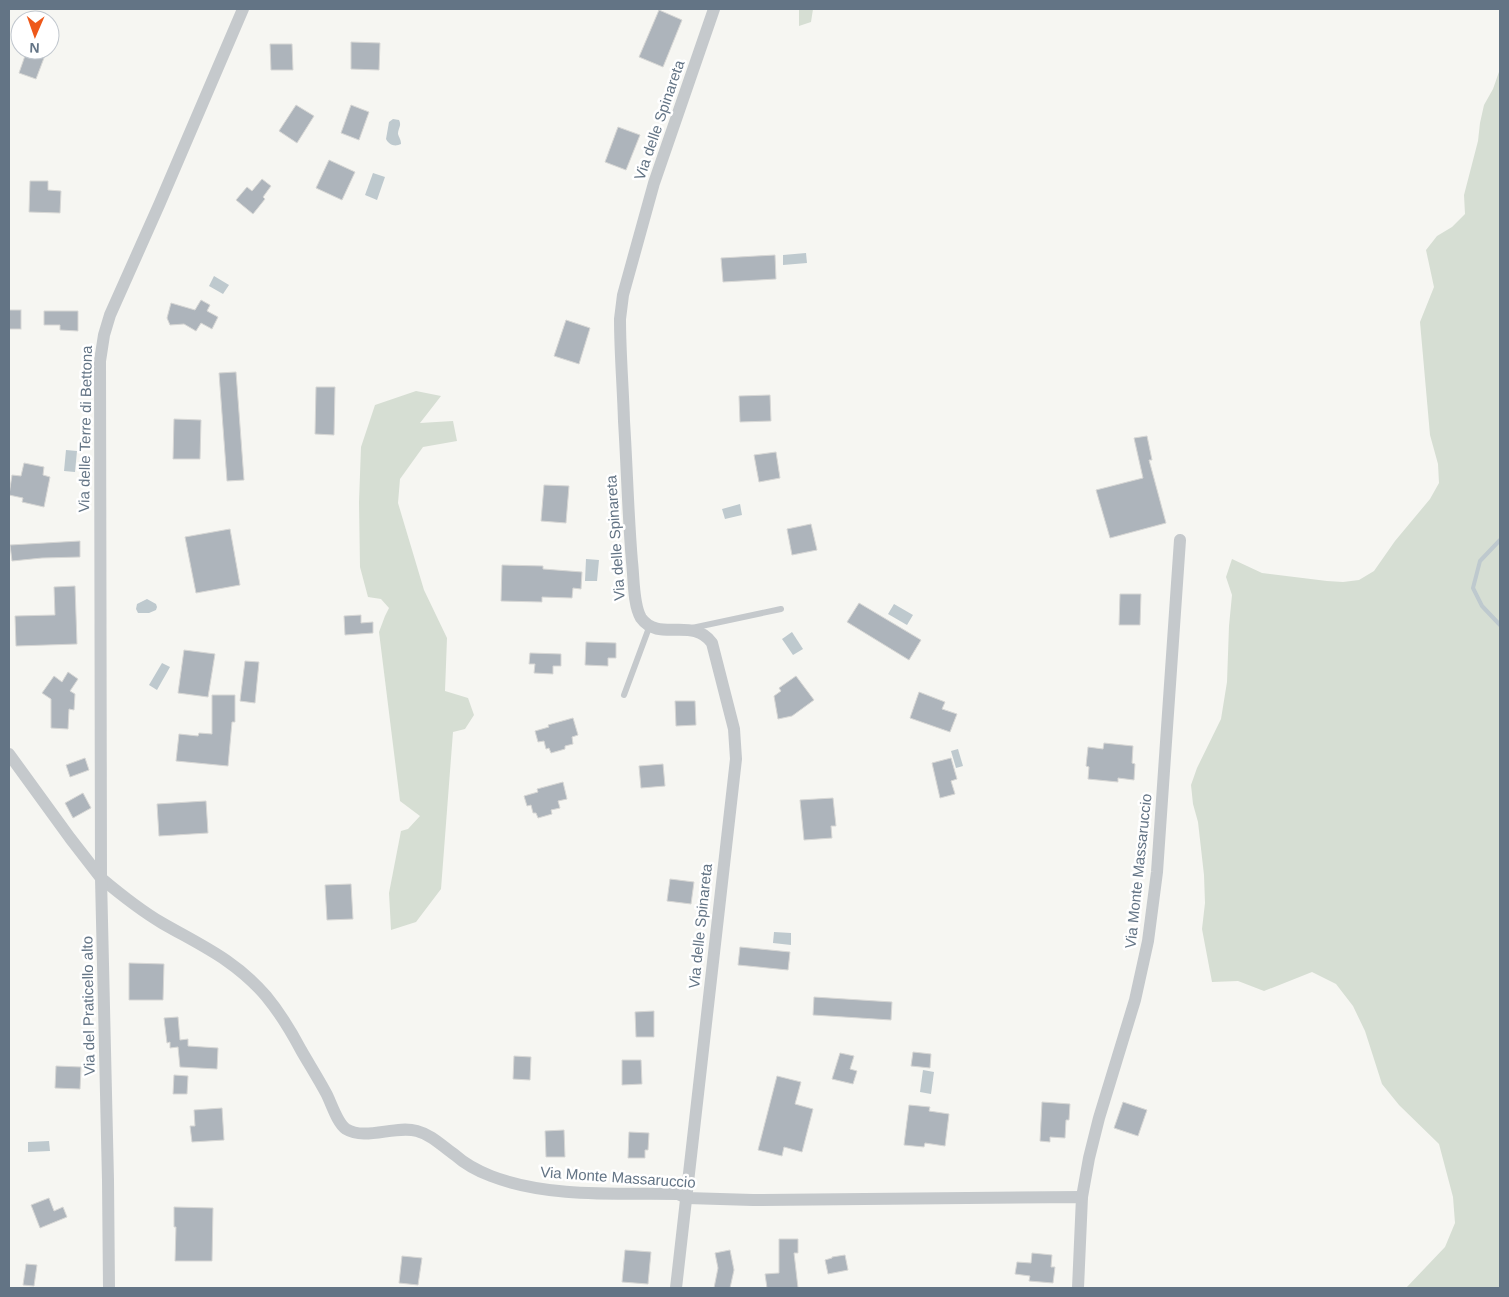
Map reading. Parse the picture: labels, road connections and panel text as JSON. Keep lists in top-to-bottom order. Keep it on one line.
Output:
{"streets":{"street":["Via delle Spinareta","Via delle Terre di Bettona","Via Monte Massaruccio","Via del Praticello alto"]},"crossings":[["Via delle Spinareta","Via Monte Massaruccio"],["Via delle Terre di Bettona","Via Monte Massaruccio"],["Via delle Terre di Bettona","Via del Praticello alto"],["Via Monte Massaruccio","Via del Praticello alto"]],"north":"bottom"}
